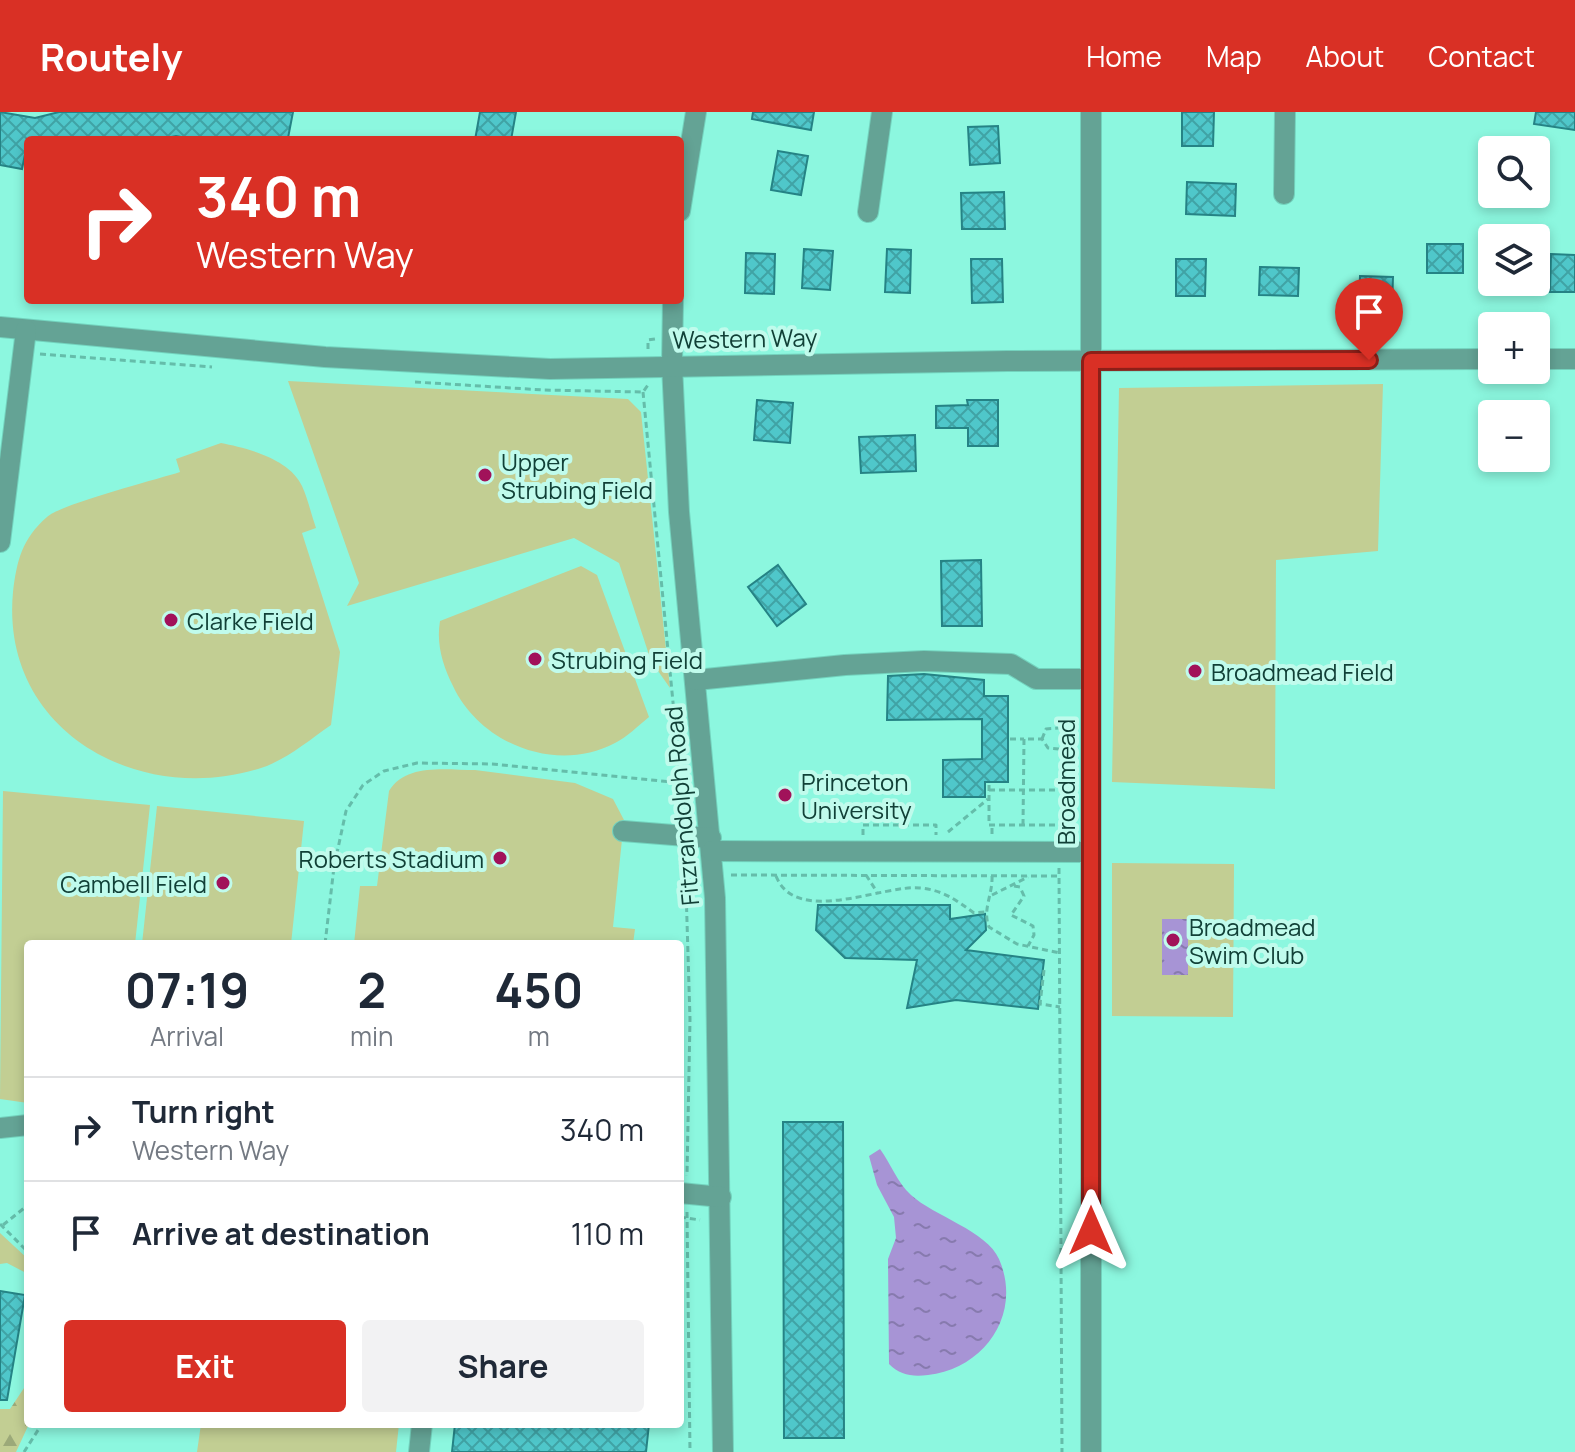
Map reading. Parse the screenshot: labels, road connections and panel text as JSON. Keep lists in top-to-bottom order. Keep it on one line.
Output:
{"streets":{"street":["Western Way","Broadmead","Fitzrandolph Road"]},"crossings":[["Western Way","Broadmead"],["Western Way","Fitzrandolph Road"]],"places":["Upper Strubing Field","Clarke Field","Strubing Field","Broadmead Field","Princeton University","Roberts Stadium","Cambell Field","Broadmead Swim Club"],"page":{"header":"Routely","nav":["Home","Map","About","Contact"],"map_buttons":["+","−"],"turn":["340 m","Western Way"],"eta":["07:19","Arrival","2","min","450","m"],"list":[{"name":"Turn right","note":"Western Way","value":"340 m"},{"name":"Arrive at destination","value":"110 m"}],"buttons":["Exit","Share"]}}
